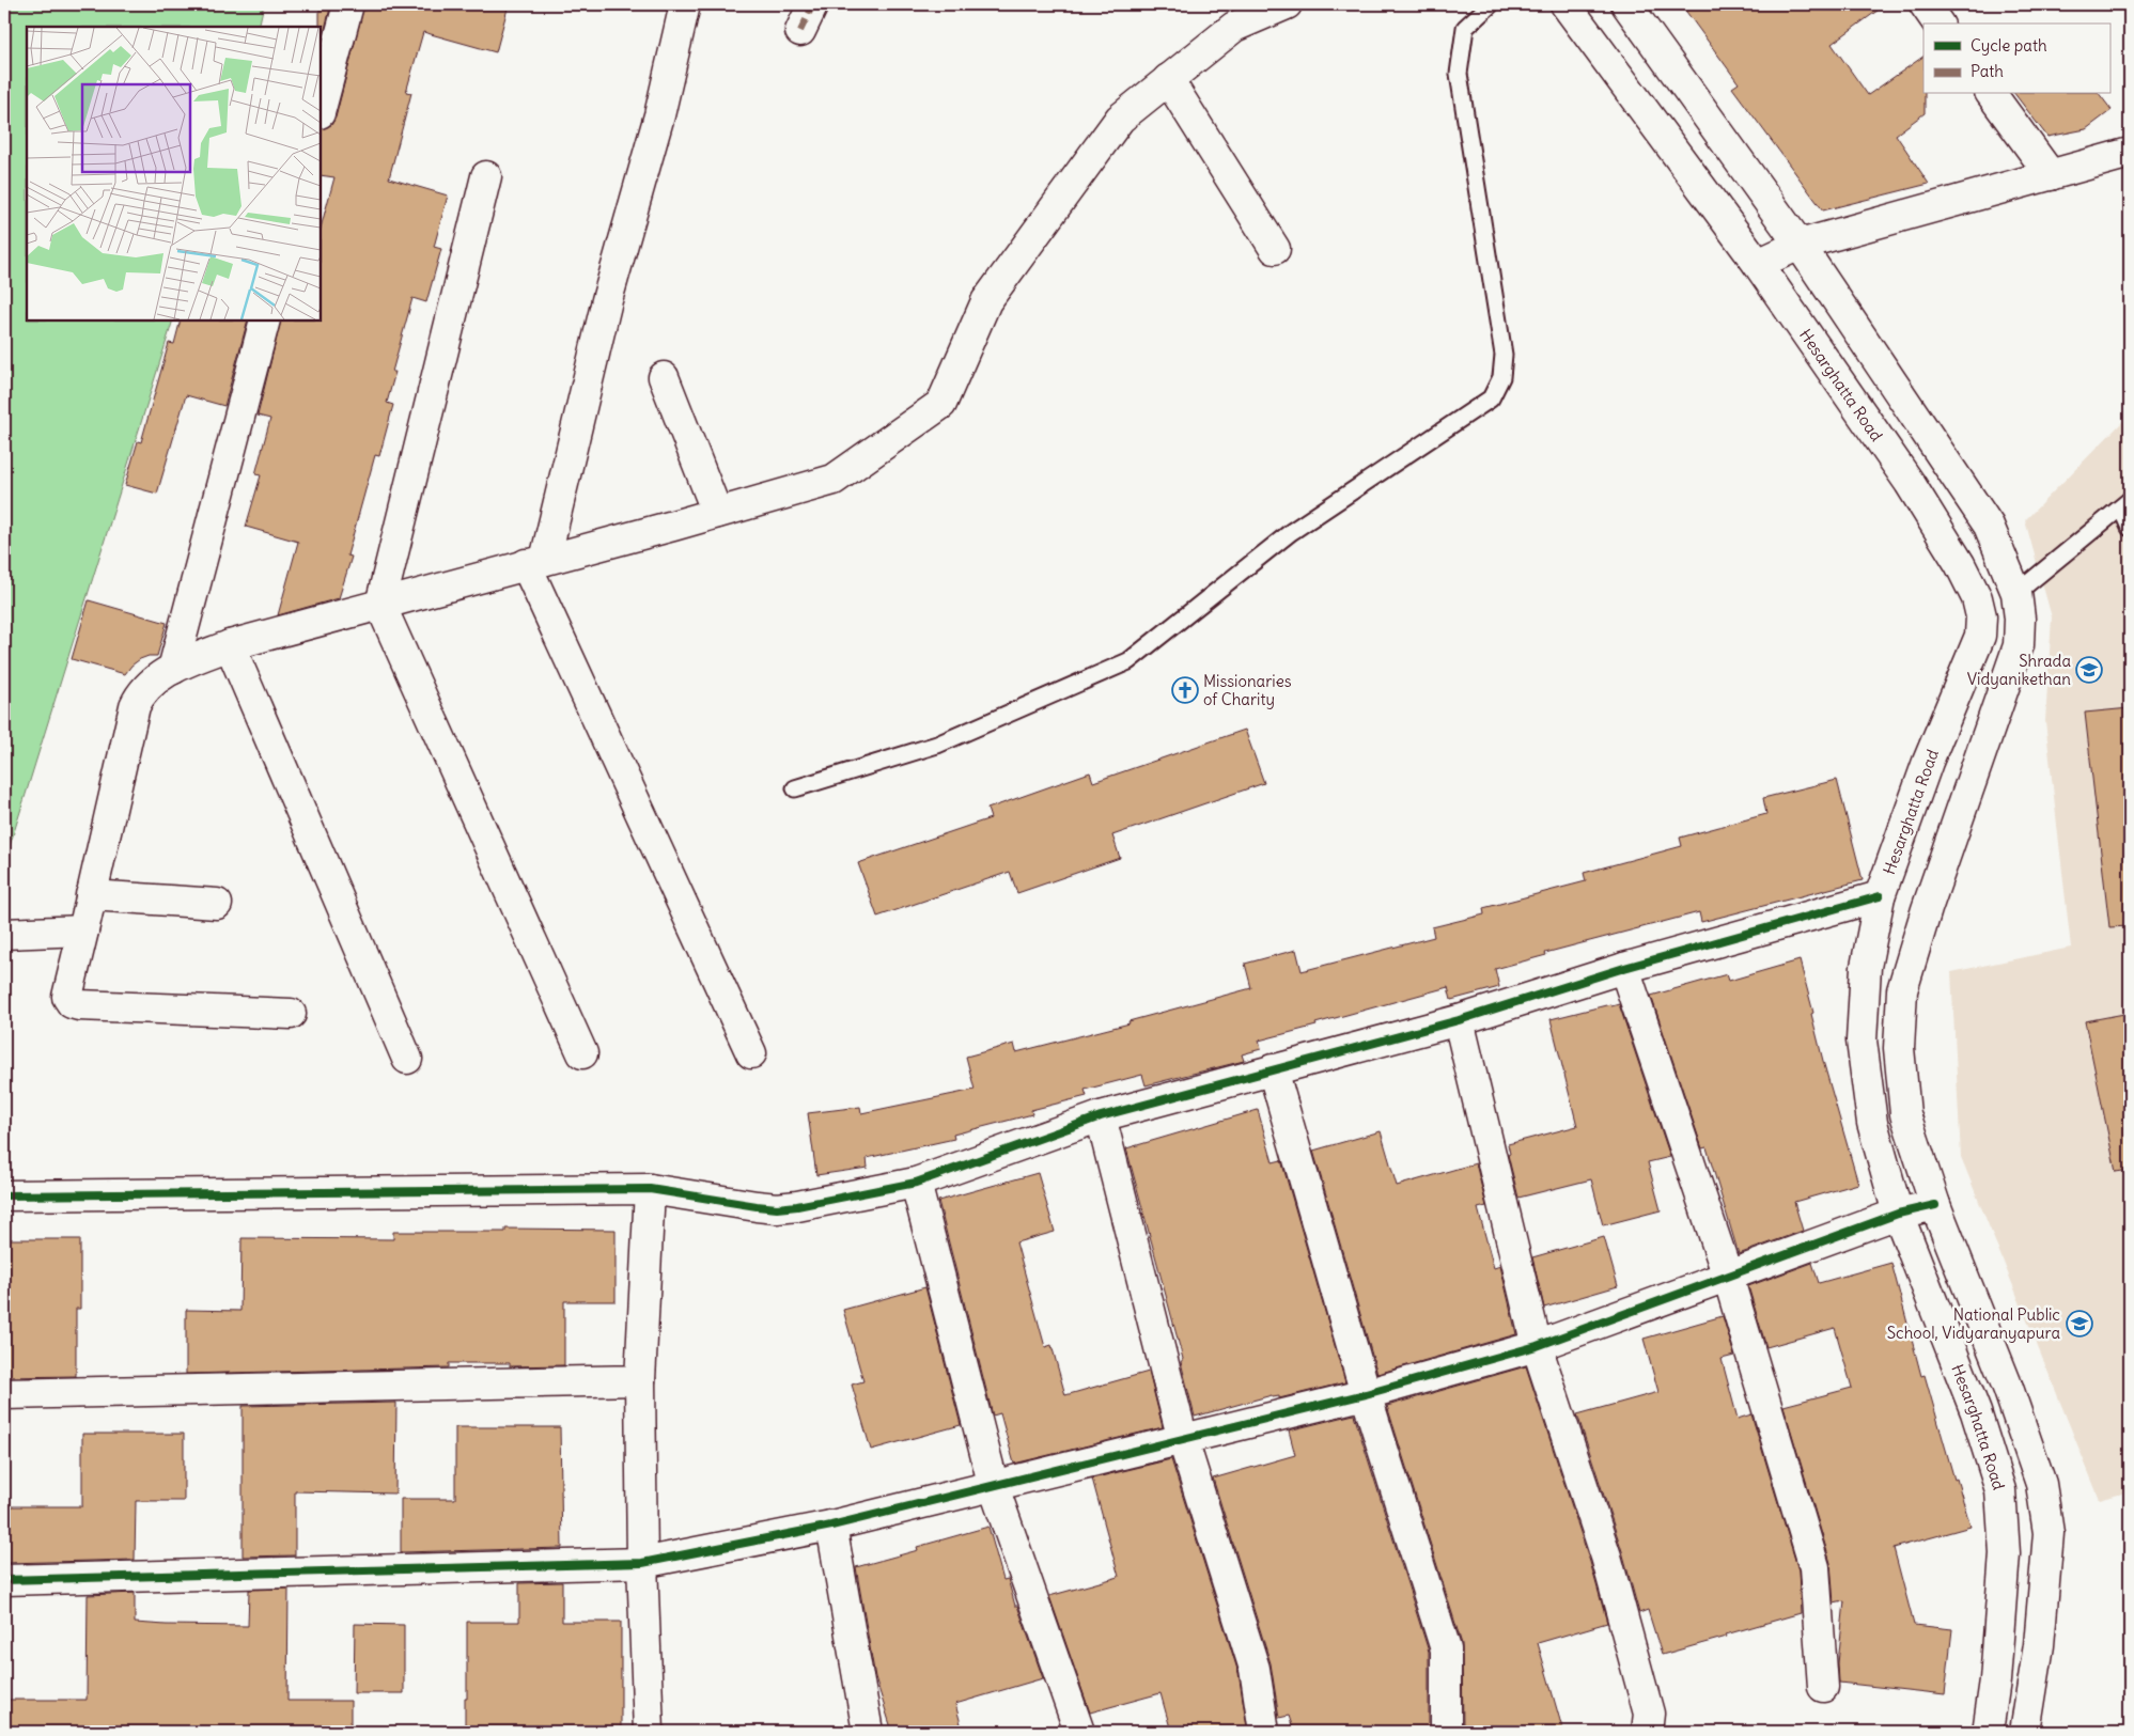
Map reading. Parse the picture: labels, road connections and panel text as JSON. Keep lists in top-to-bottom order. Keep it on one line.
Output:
{"streets":{"street":["Hesarghatta Road"]},"places":{"school or university":["Shrada Vidyanikethan","National Public School, Vidyaranyapura"],"church":["Missionaries of Charity"]},"legend":["Cycle path","Path"]}
